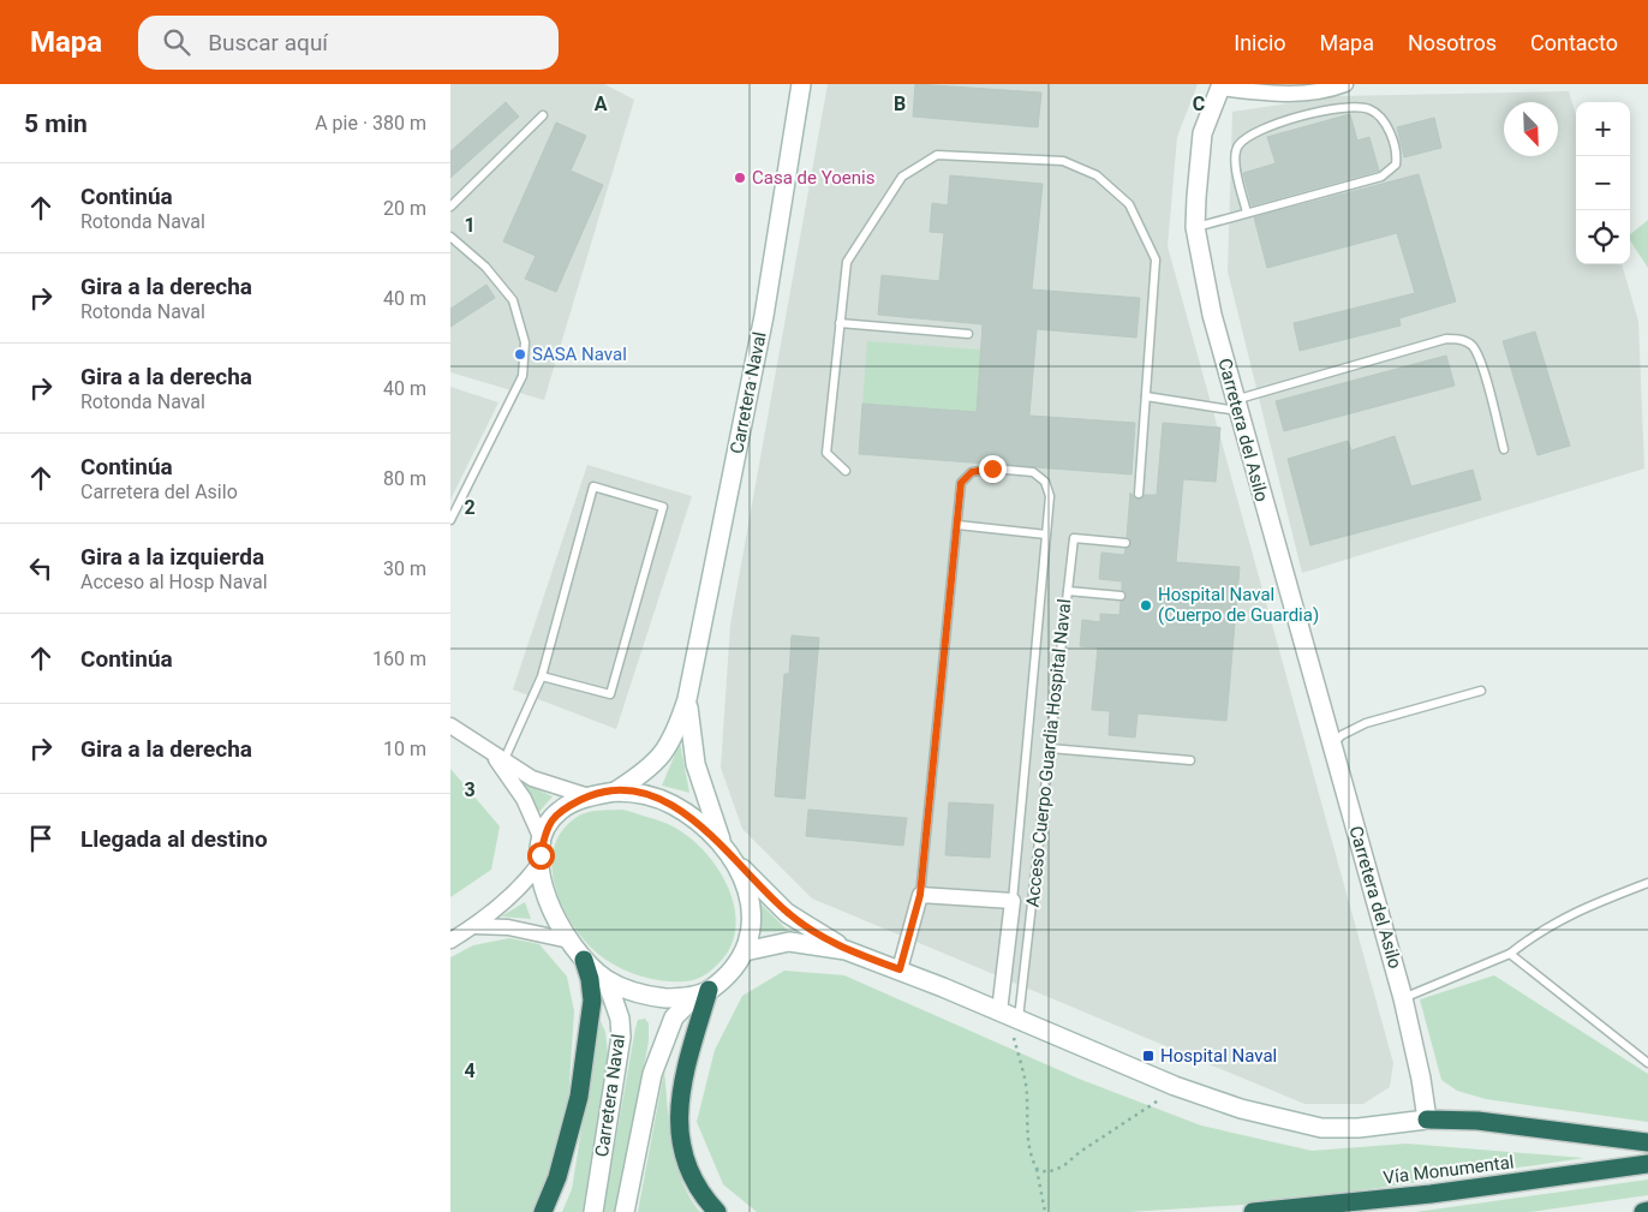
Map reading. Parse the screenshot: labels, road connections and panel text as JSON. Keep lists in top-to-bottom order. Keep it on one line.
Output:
{"streets":{"highway":["Vía Monumental"],"main road":["Carretera Naval","Carretera del Asilo"],"lane":["Acceso Cuerpo Guardia Hospital Naval"]},"places":{"other":["Casa de Yoenis","SASA Naval","Hospital Naval (Cuerpo de Guardia)"],"transit":["Hospital Naval"]},"north":"bottom right","page":{"header":"Mapa","search":"Buscar aquí","nav":["Inicio","Mapa","Nosotros","Contacto"],"heading":["5 min","A pie · 380 m"],"map_buttons":["+","−"],"list":[["Continúa","Rotonda Naval","20 m"],["Gira a la derecha","Rotonda Naval","40 m"],["Gira a la derecha","Rotonda Naval","40 m"],["Continúa","Carretera del Asilo","80 m"],["Gira a la izquierda","Acceso al Hosp Naval","30 m"],["Continúa","160 m"],["Gira a la derecha","10 m"],"Llegada al destino"]},"grid":{"columns":["A","B","C"],"rows":["1","2","3","4"]}}
